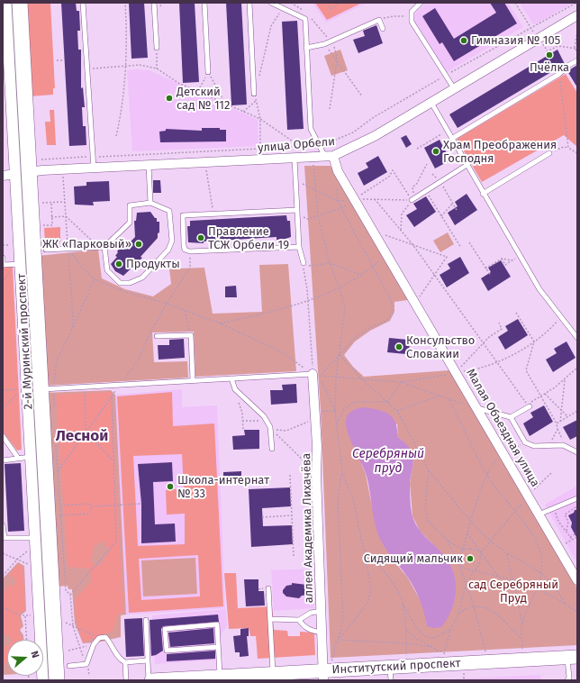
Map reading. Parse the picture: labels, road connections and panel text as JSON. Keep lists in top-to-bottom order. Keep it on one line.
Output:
{"streets":{"main road":["2-й Муринский проспект","Институтский проспект"],"street":["улица Орбели","Малая Объездная улица","аллея Академика Лихачёва"]},"crossings":[["улица Орбели","2-й Муринский проспект"],["улица Орбели","Малая Объездная улица"],["аллея Академика Лихачёва","Институтский проспект"]],"districts":["Лесной"],"water":["Серебряный пруд"],"parks":["сад Серебряный Пруд"],"places":["Гимназия № 105","Пчёлка","Детский сад № 112","Храм Преображения Господня","Правление ТСЖ Орбели 19","ЖК «Парковый»","Продукты","Консульство Словакии","Школа-интернат № 33","Сидящий мальчик"],"north":"right"}
